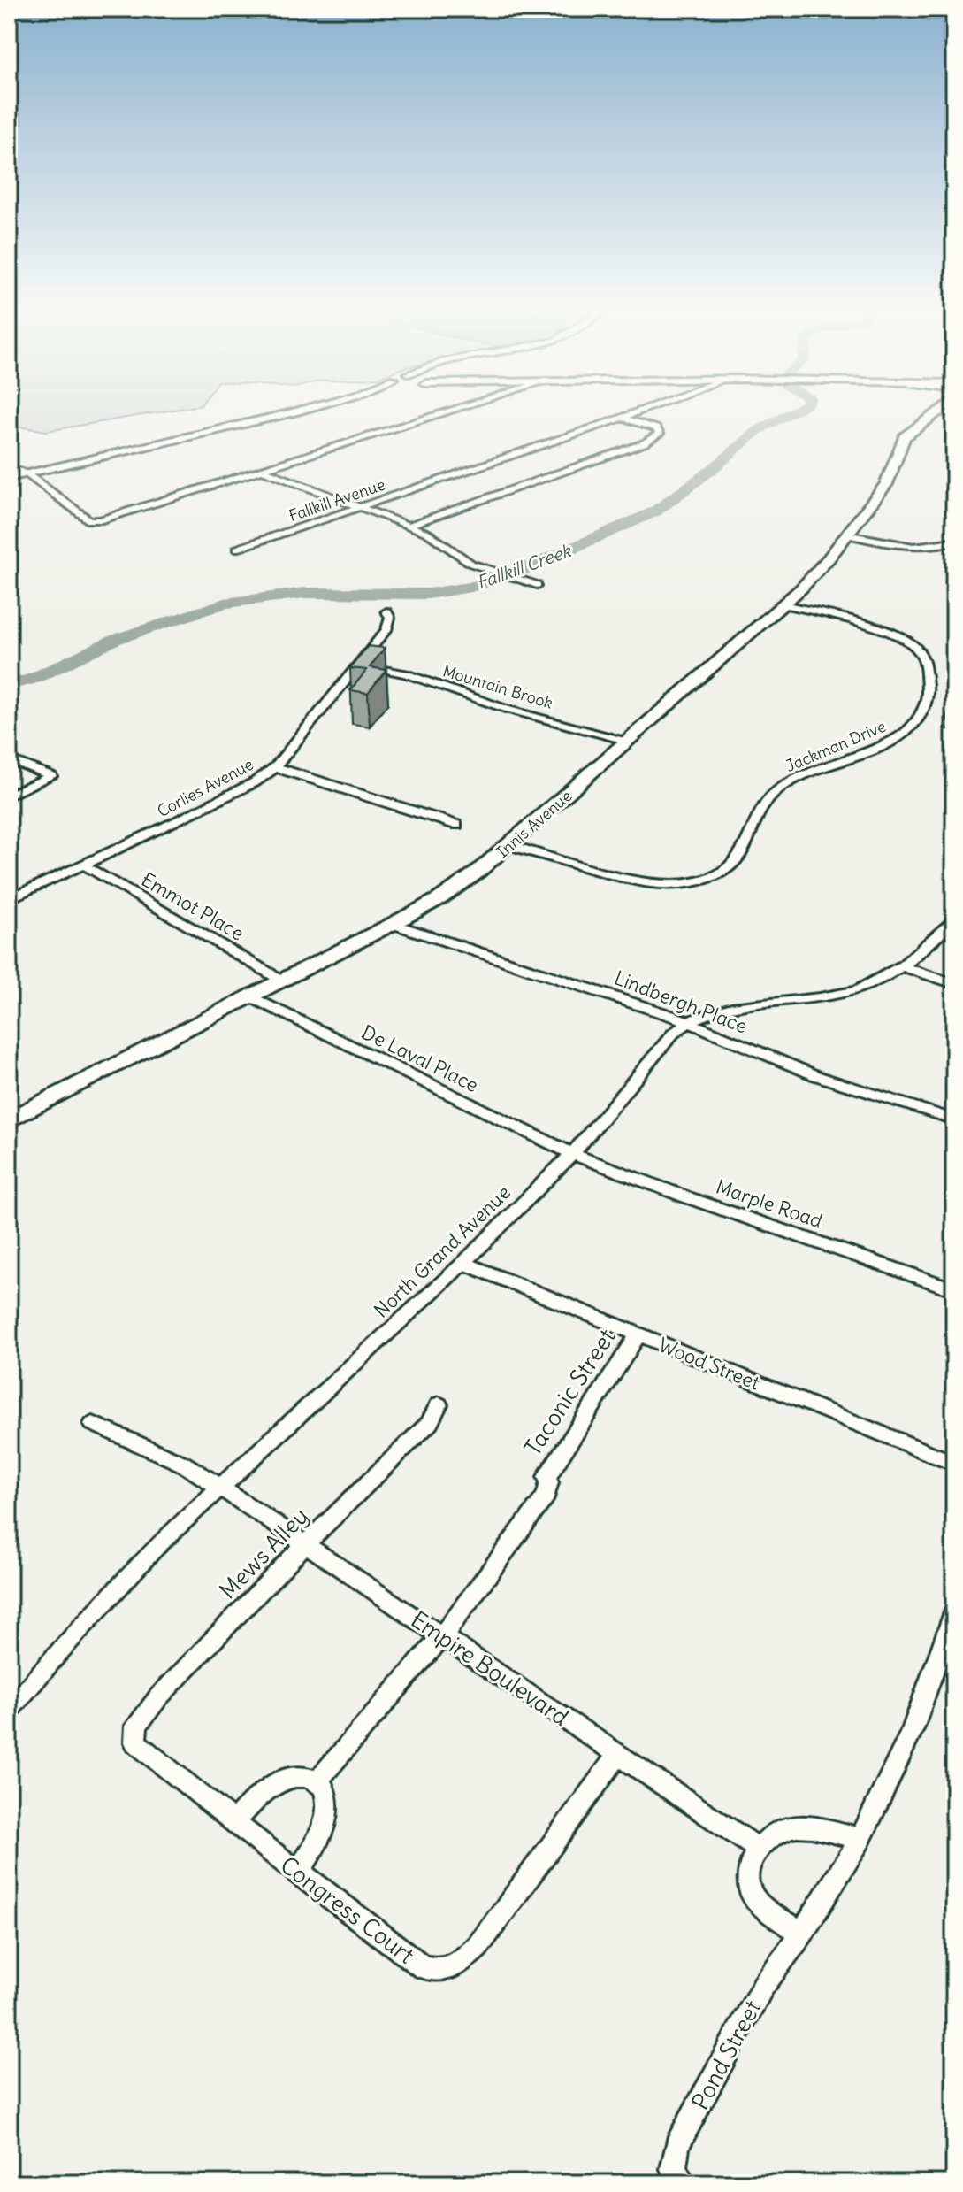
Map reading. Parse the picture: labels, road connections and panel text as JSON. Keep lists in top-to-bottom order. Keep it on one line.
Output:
{"streets":{"main road":["Innis Avenue"],"street":["Fallkill Avenue","Mountain Brook","Jackman Drive","Corlies Avenue","Emmot Place","Lindbergh Place","De Laval Place","Marple Road","North Grand Avenue","Wood Street","Taconic Street","Mews Alley","Empire Boulevard","Congress Court","Pond Street"]},"crossings":[["Mountain Brook","Corlies Avenue"],["Mountain Brook","Innis Avenue"],["Jackman Drive","Innis Avenue"],["Corlies Avenue","Emmot Place"],["Innis Avenue","Emmot Place"],["Innis Avenue","Lindbergh Place"],["Innis Avenue","De Laval Place"],["Lindbergh Place","North Grand Avenue"],["De Laval Place","Marple Road"],["De Laval Place","North Grand Avenue"],["Marple Road","North Grand Avenue"],["North Grand Avenue","Wood Street"],["North Grand Avenue","Empire Boulevard"],["Wood Street","Taconic Street"],["Taconic Street","Empire Boulevard"],["Mews Alley","Empire Boulevard"],["Mews Alley","Congress Court"],["Empire Boulevard","Congress Court"]],"water":["Fallkill Creek"]}
